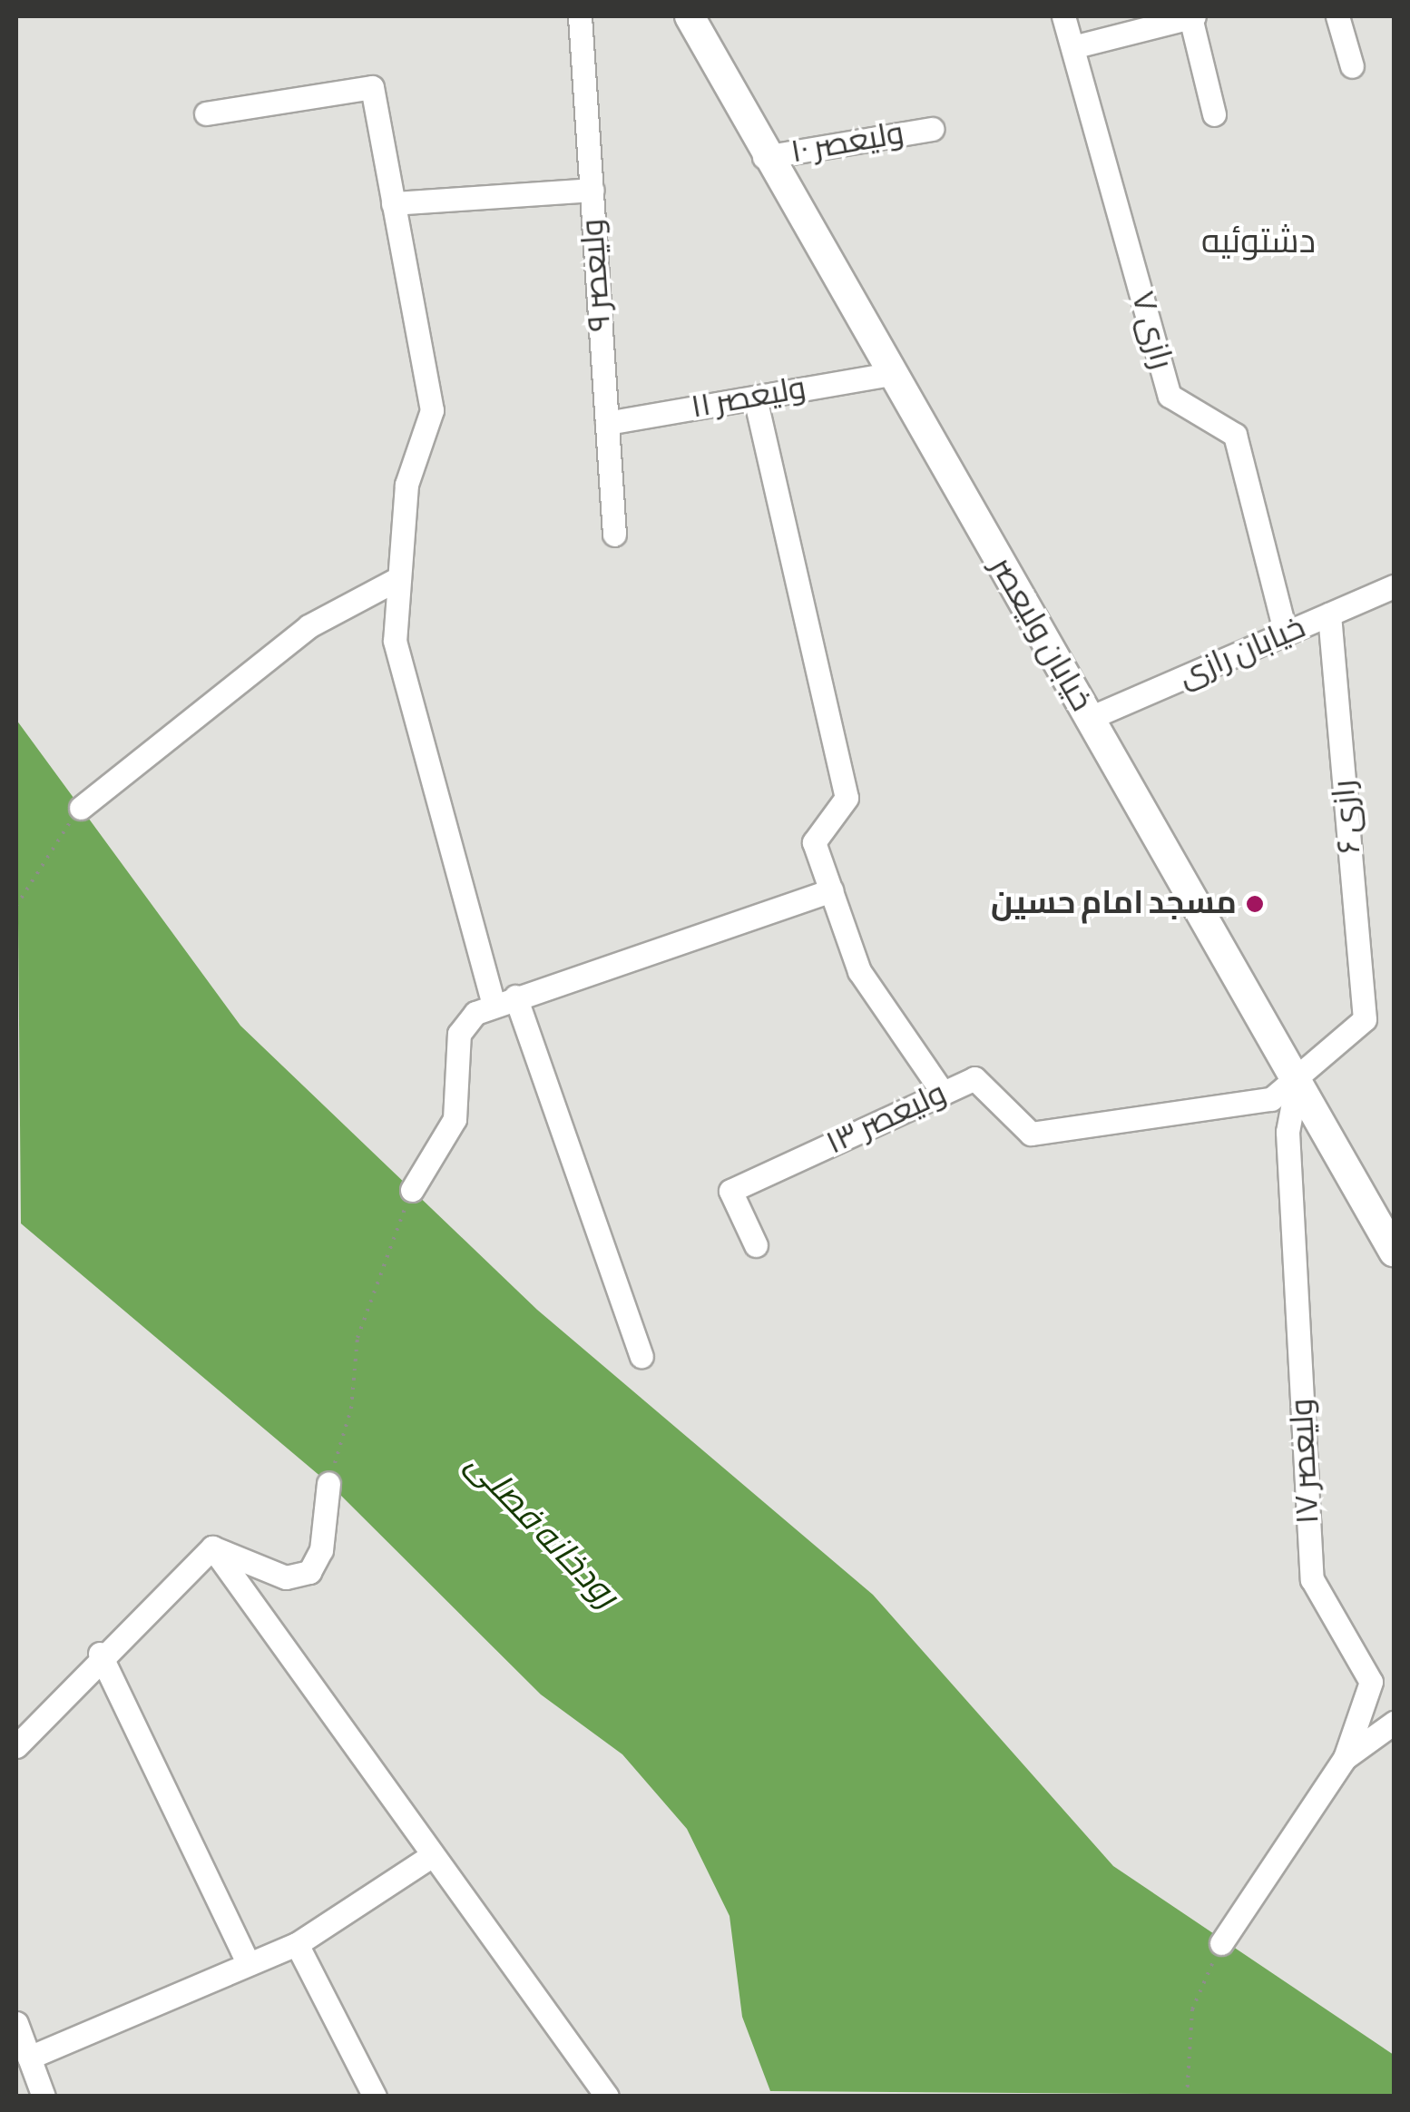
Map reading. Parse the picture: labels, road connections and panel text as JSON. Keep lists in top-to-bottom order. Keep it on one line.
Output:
{"streets":{"main road":["خیابان ولیعصر"],"street":["ولیعصر ۱۰","ولیعصر ۹","رازی ۷","ولیعصر ۱۱","خیابان رازی","رازی ۶","ولیعصر ۱۳","ولیعصر ۱۷"]},"crossings":[["ولیعصر ۱۰","خیابان ولیعصر"],["ولیعصر ۹","ولیعصر ۱۱"],["رازی ۷","خیابان رازی"],["ولیعصر ۱۱","خیابان ولیعصر"],["خیابان ولیعصر","خیابان رازی"],["خیابان ولیعصر","رازی ۶"],["خیابان ولیعصر","ولیعصر ۱۳"],["خیابان ولیعصر","ولیعصر ۱۷"],["خیابان رازی","رازی ۶"],["رازی ۶","ولیعصر ۱۳"],["رازی ۶","ولیعصر ۱۷"],["ولیعصر ۱۳","ولیعصر ۱۷"]],"districts":["دشتوئیه"],"water":["رودخانه فصلی"],"places":["مسجد امام حسین"]}
